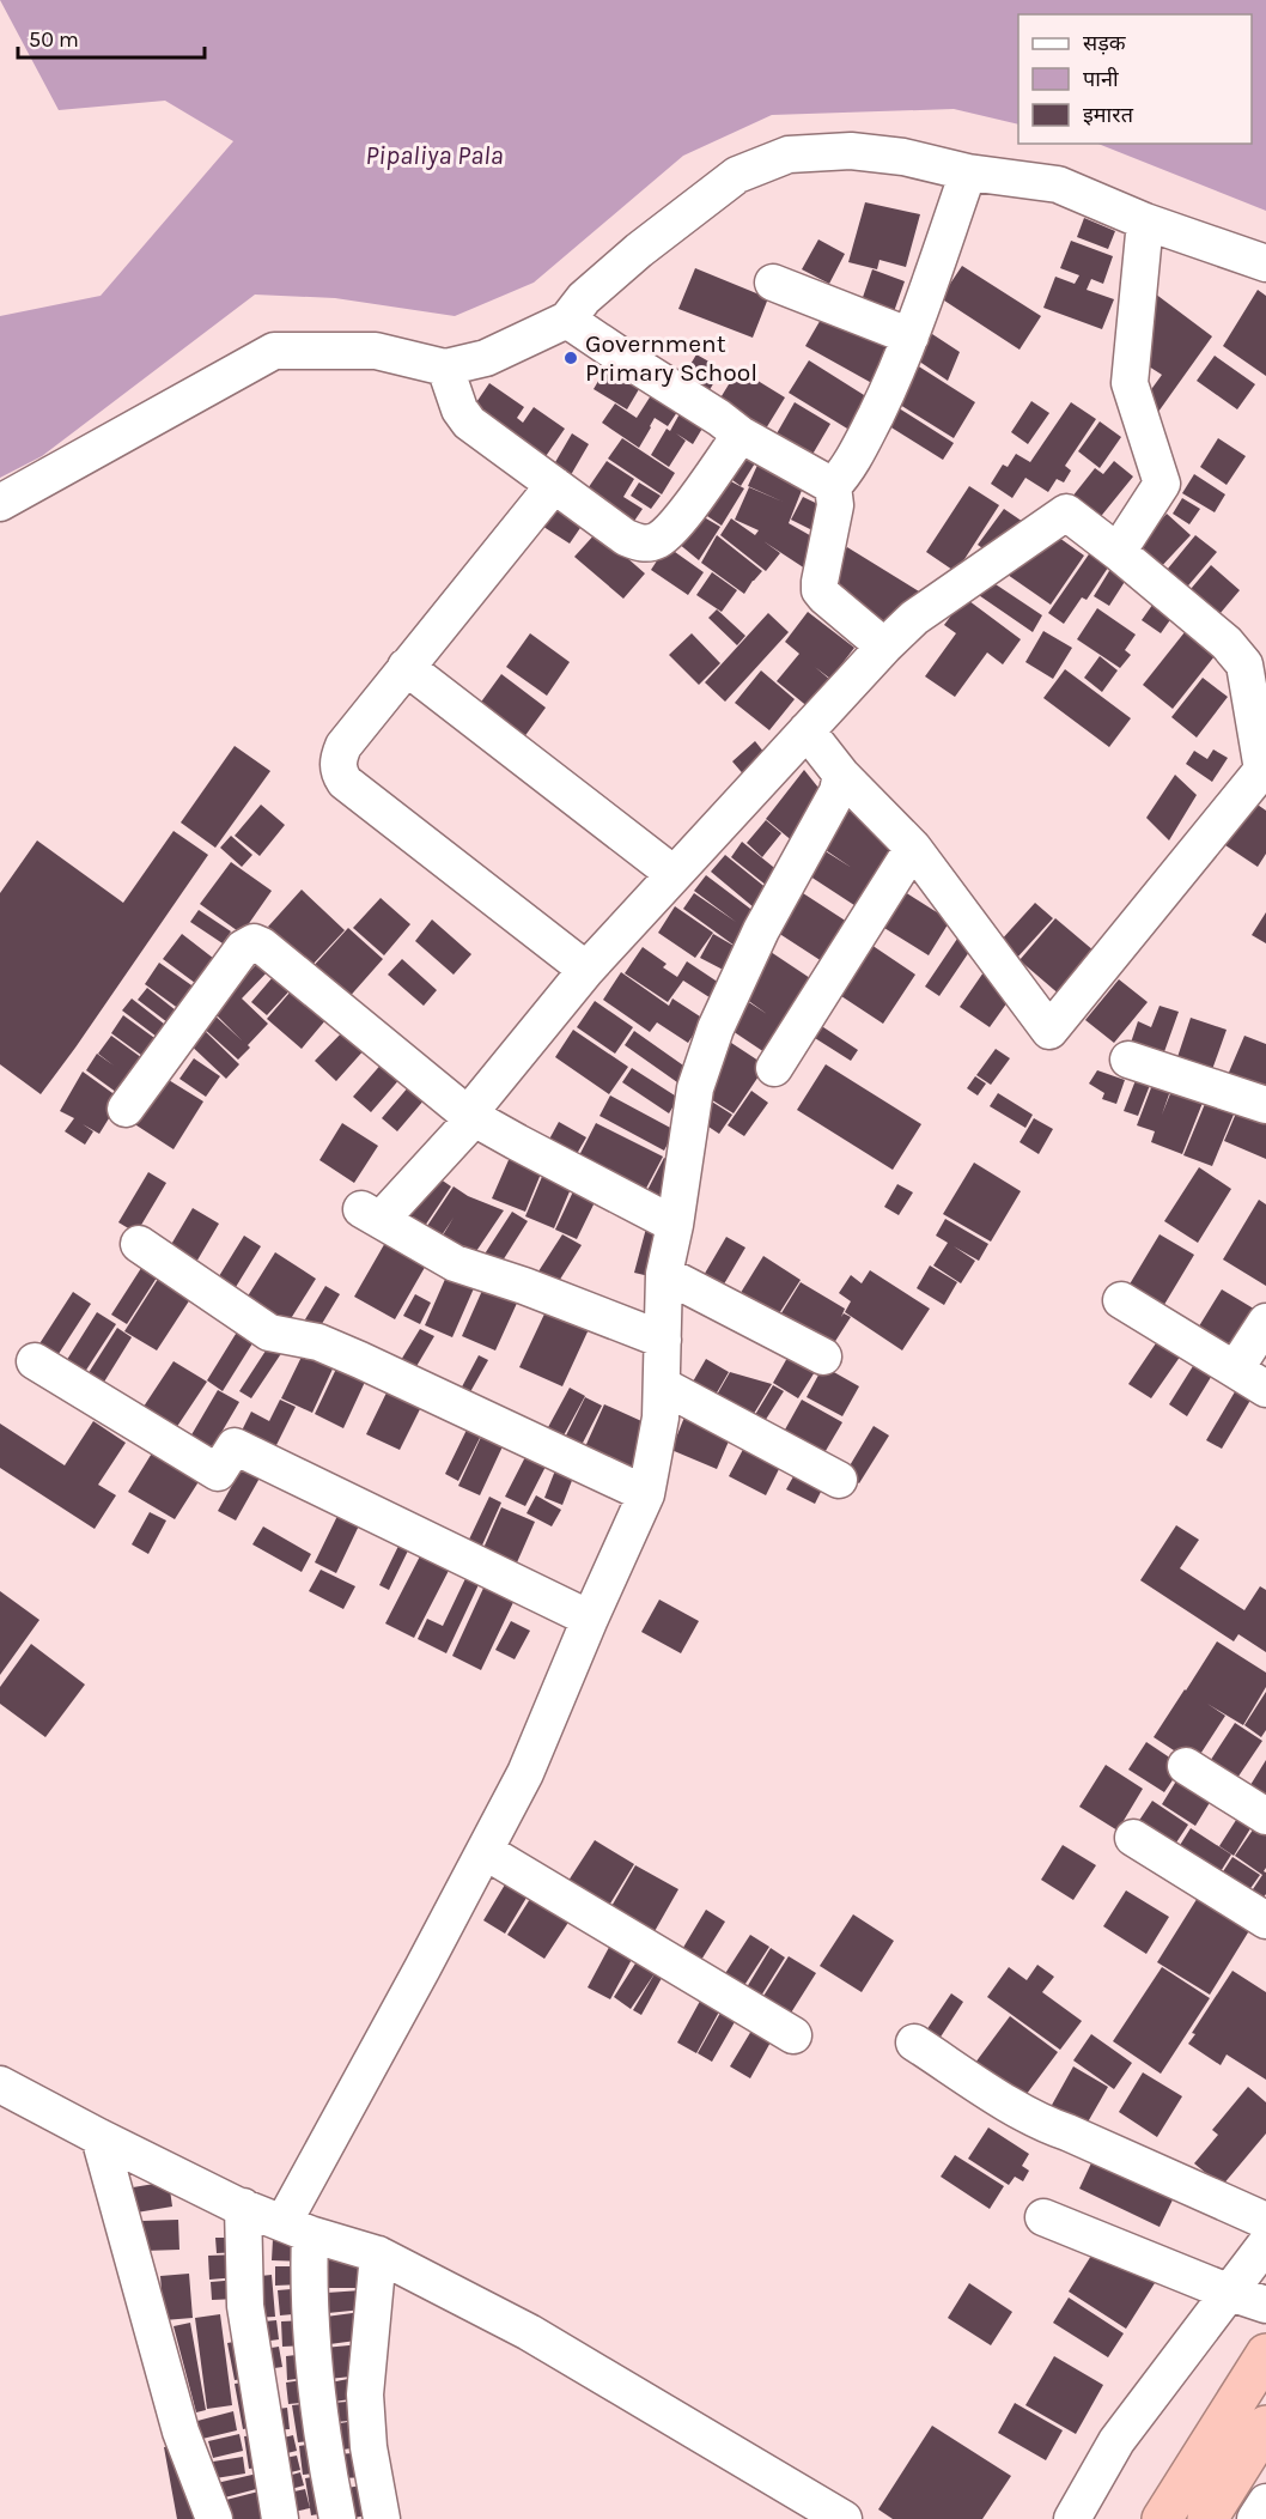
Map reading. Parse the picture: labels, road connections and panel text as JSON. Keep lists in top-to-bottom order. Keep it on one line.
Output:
{"water":["Pipaliya Pala"],"places":["Government Primary School"],"legend":["सड़क","पानी","इमारत"],"scale_bar":"50 m"}
